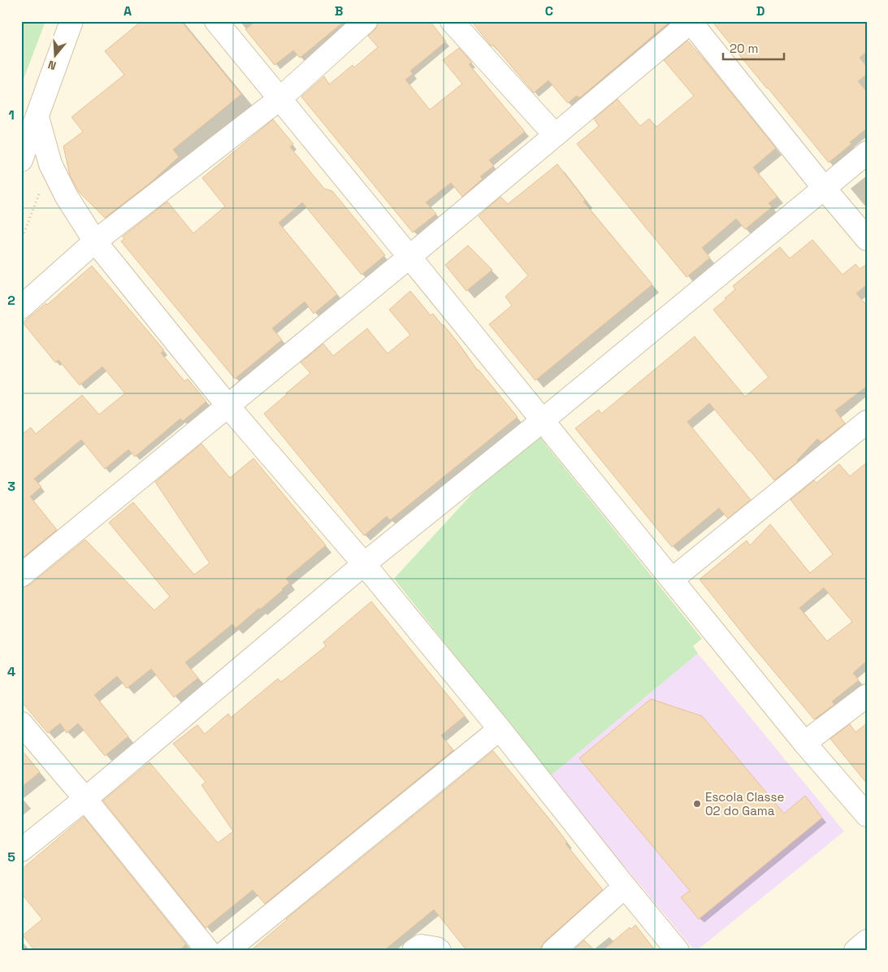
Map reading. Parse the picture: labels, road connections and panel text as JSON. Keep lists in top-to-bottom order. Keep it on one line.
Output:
{"places":["Escola Classe 02 do Gama"],"scale_bar":"20 m","north":"bottom","grid":{"columns":["A","B","C","D"],"rows":["1","2","3","4","5"]}}
